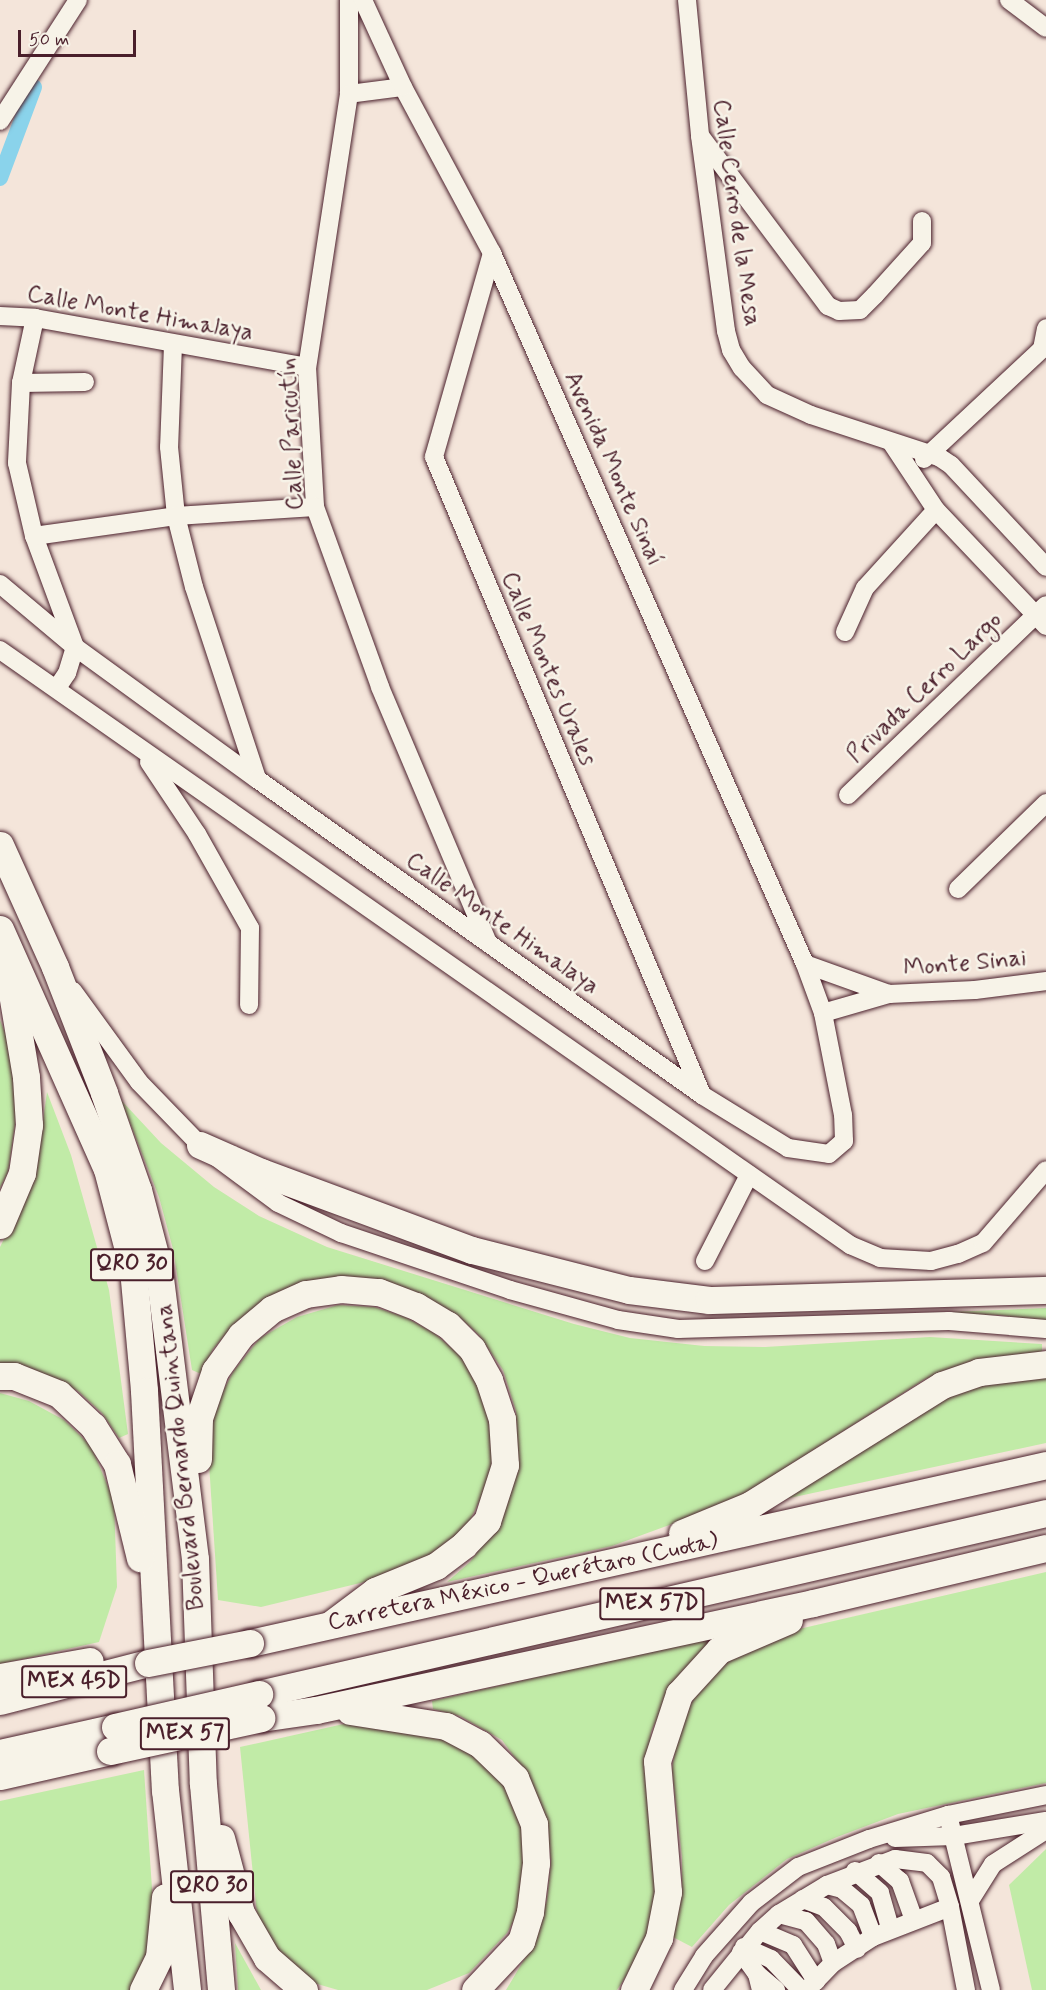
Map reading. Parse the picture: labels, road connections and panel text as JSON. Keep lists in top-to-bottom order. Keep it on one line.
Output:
{"streets":{"highway":["QRO 30","Boulevard Bernardo Quintana","Carretera México - Querétaro (Cuota)","MEX 57D","MEX 45D","MEX 57"],"street":["Calle Cerro de la Mesa","Calle Monte Himalaya","Calle Paricutín","Avenida Monte Sinaí","Calle Montes Urales","Privada Cerro Largo","Monte Sinai"]},"crossings":[["Calle Monte Himalaya","Calle Paricutín"],["Calle Monte Himalaya","Avenida Monte Sinaí"],["Calle Monte Himalaya","Calle Montes Urales"],["Calle Monte Himalaya","Monte Sinai"],["Avenida Monte Sinaí","Calle Montes Urales"],["Avenida Monte Sinaí","Monte Sinai"]],"scale_bar":"50 m"}
